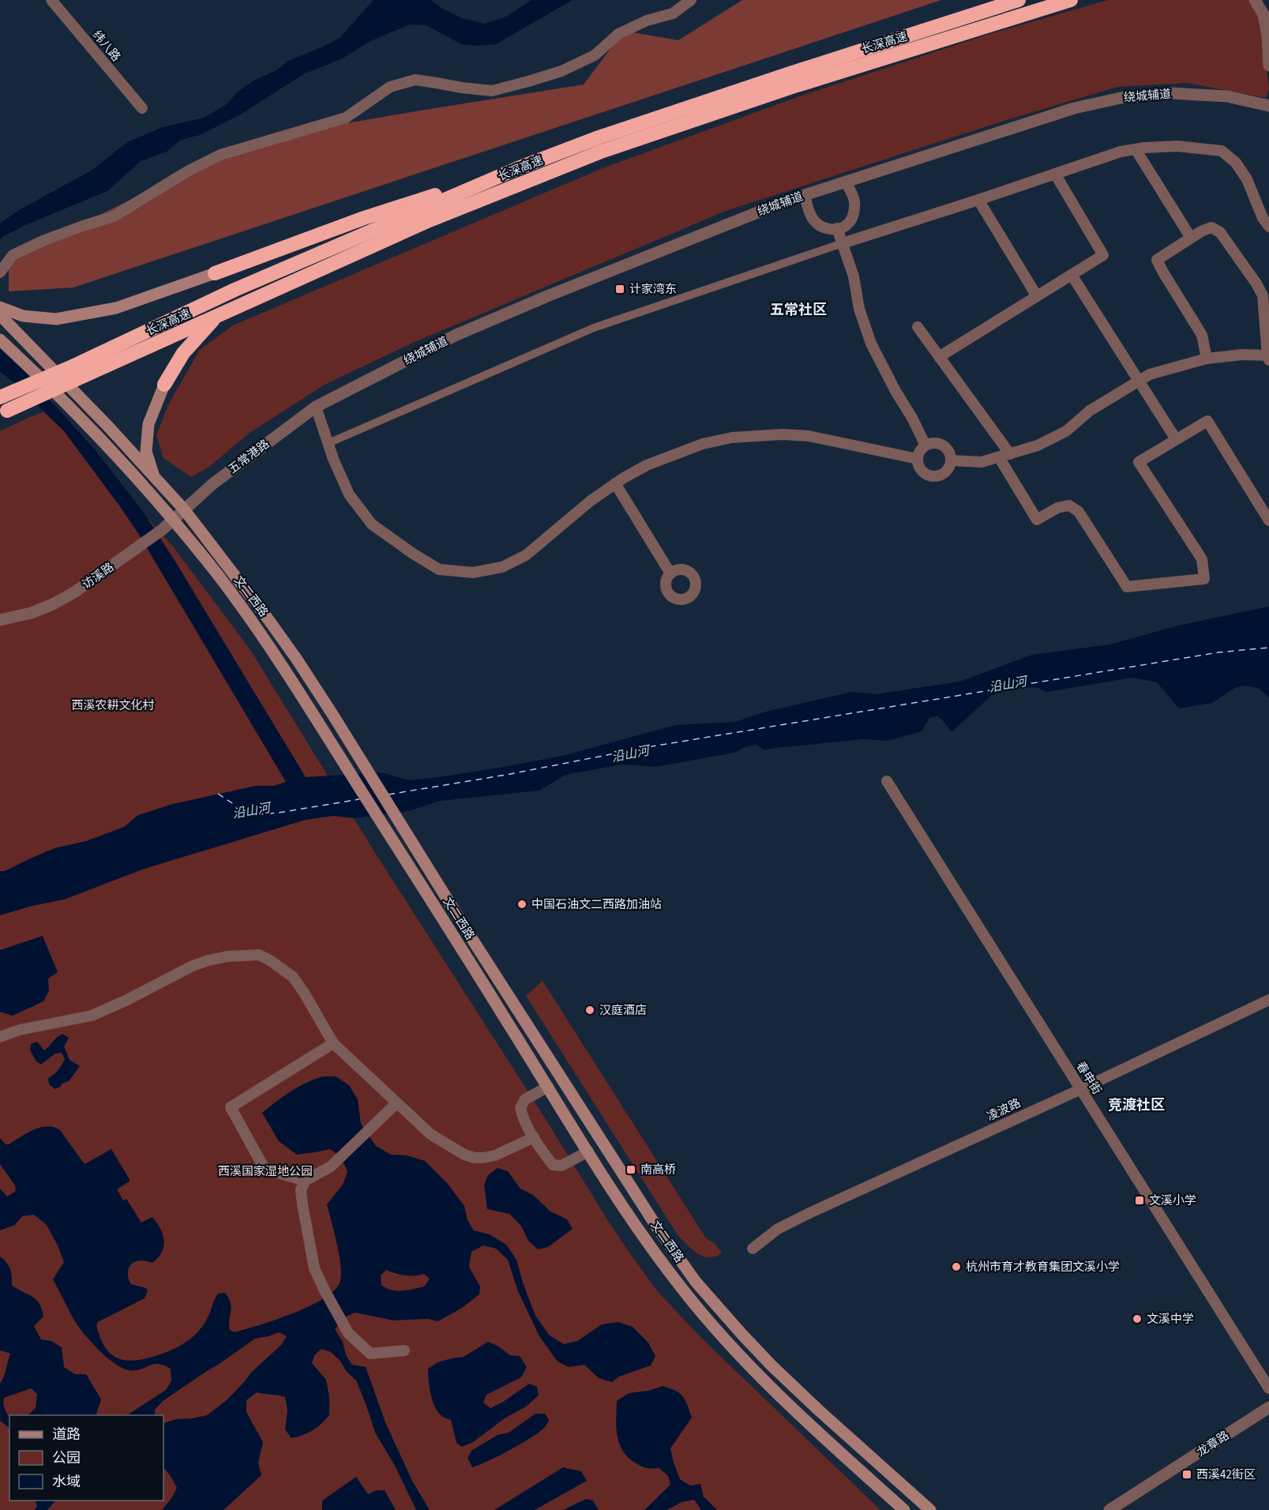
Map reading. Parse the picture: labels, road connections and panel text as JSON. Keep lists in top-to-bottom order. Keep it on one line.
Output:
{"streets":{"highway":["长深高速"],"main road":["文二西路"],"street":["纬八路","绕城辅道","五常港路","访溪路","春申街","凌波路","龙章路"]},"crossings":[["绕城辅道","五常港路"],["五常港路","访溪路"],["五常港路","文二西路"],["访溪路","文二西路"],["春申街","凌波路"]],"districts":["五常社区","竞渡社区"],"water":["沿山河"],"parks":["西溪农耕文化村","西溪国家湿地公园"],"places":{"transit":["计家湾东","南高桥","文溪小学","西溪42街区"],"other":["中国石油文二西路加油站","汉庭酒店","杭州市育才教育集团文溪小学","文溪中学"]},"legend":["道路","公园","水域"]}
